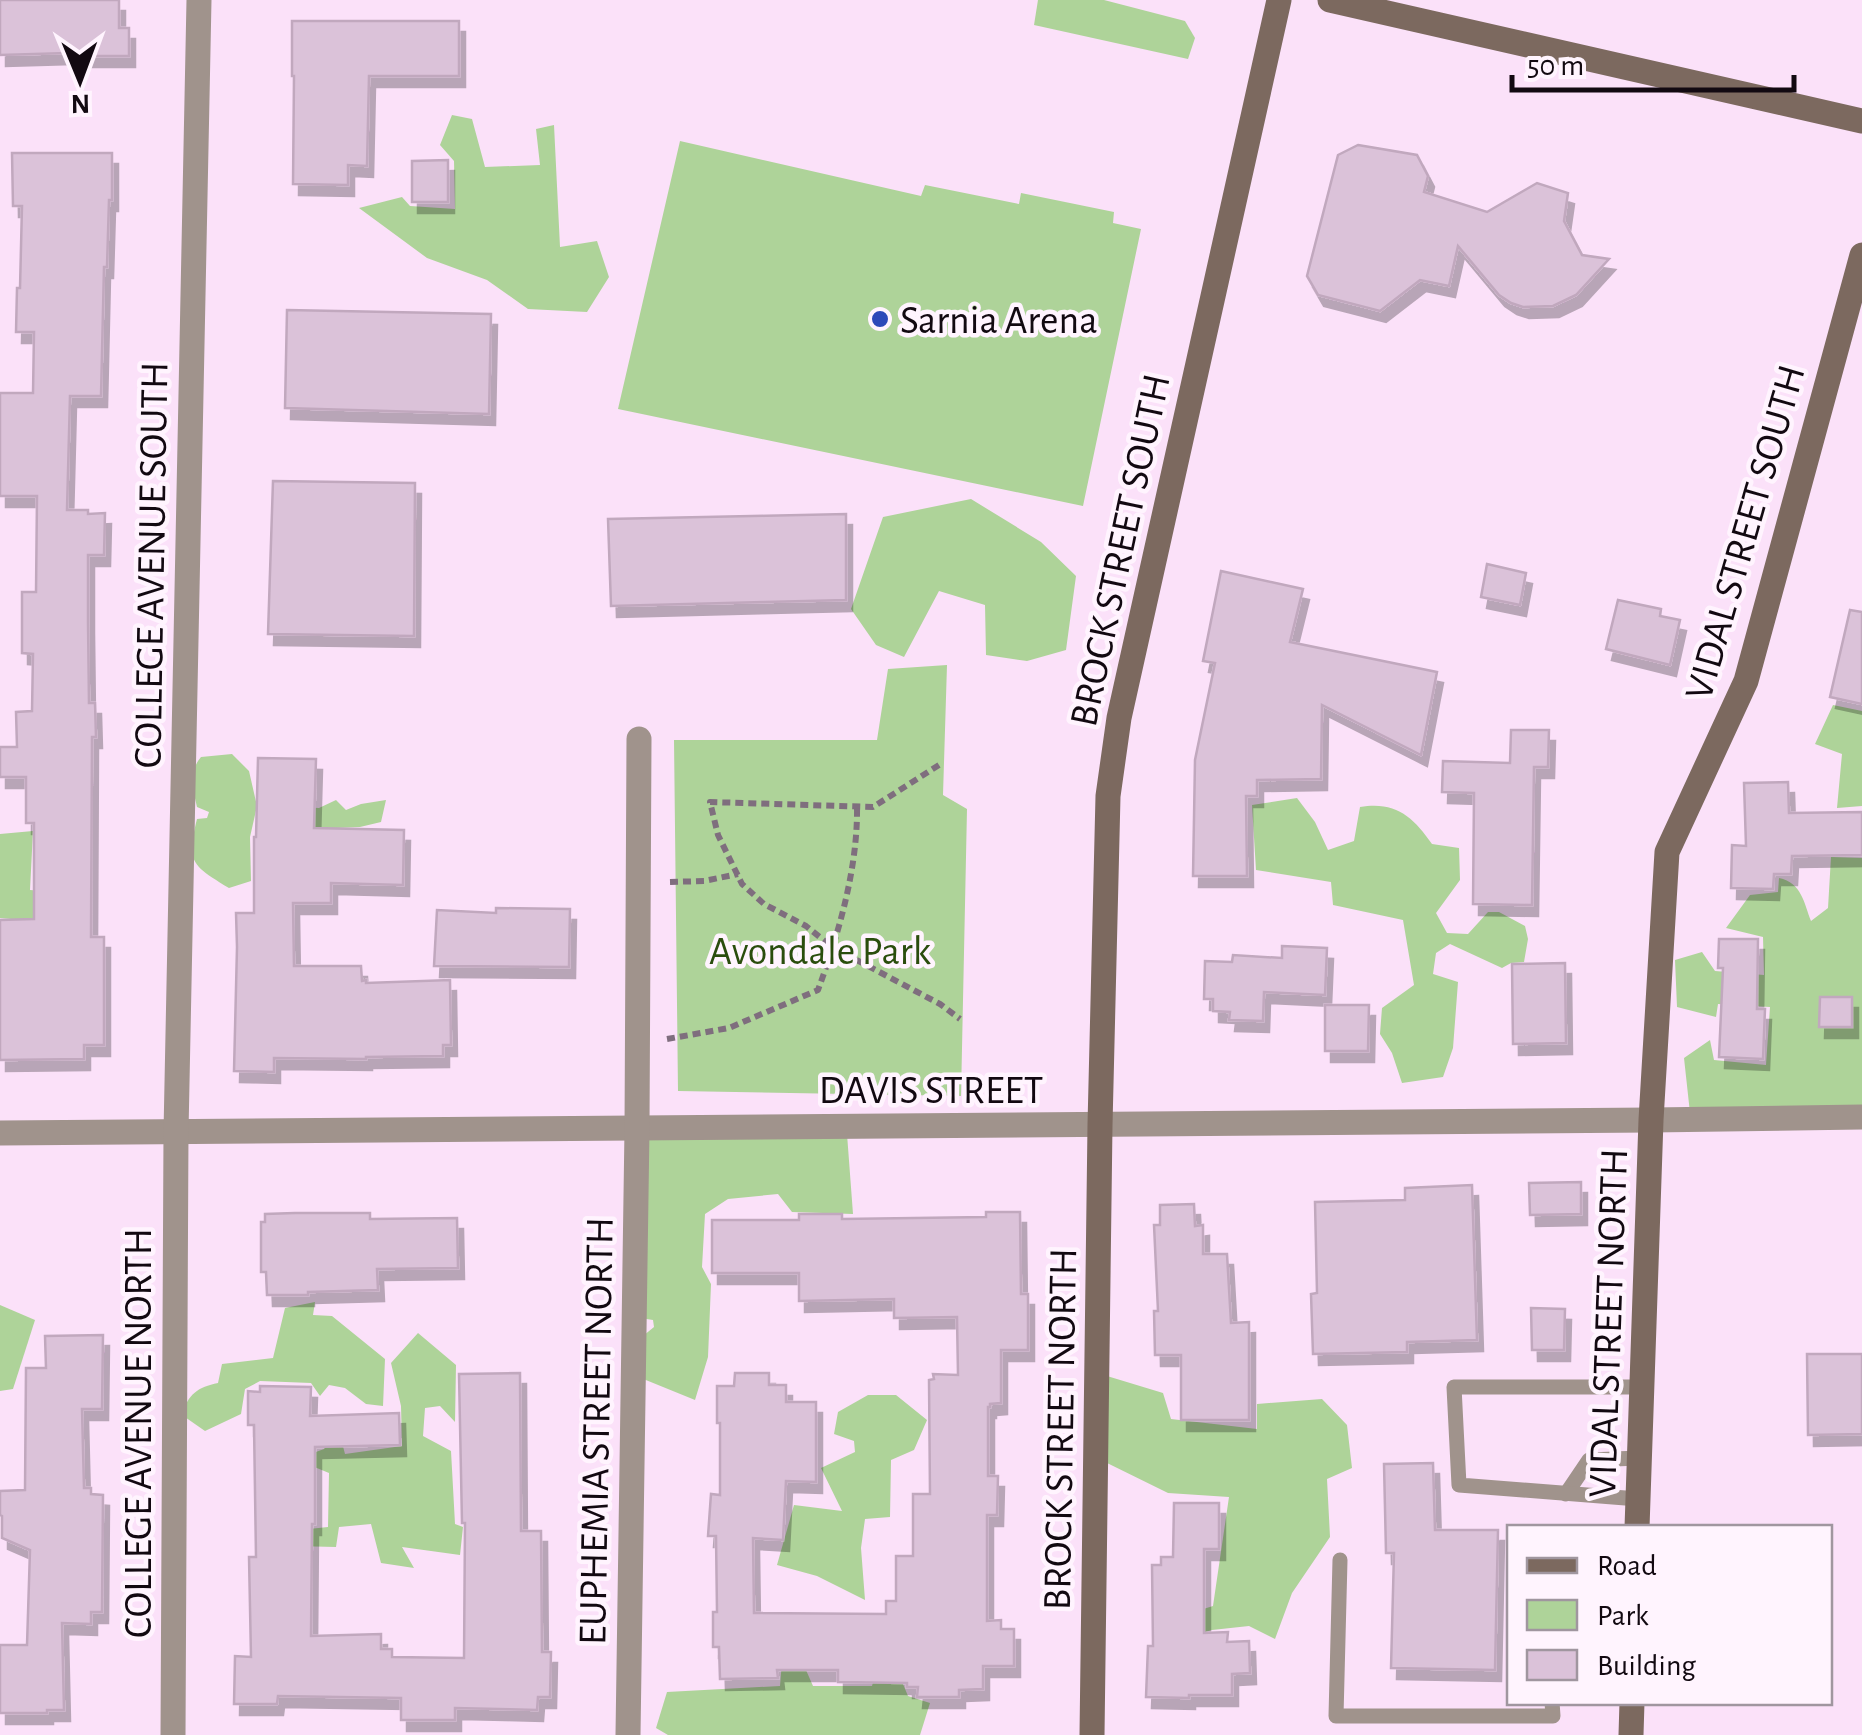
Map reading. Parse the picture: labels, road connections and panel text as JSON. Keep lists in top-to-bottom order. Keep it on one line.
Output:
{"streets":{"main road":["VIDAL STREET SOUTH","BROCK STREET SOUTH","VIDAL STREET NORTH","BROCK STREET NORTH"],"street":["COLLEGE AVENUE SOUTH","DAVIS STREET","EUPHEMIA STREET NORTH","COLLEGE AVENUE NORTH"]},"crossings":[["VIDAL STREET SOUTH","DAVIS STREET"],["VIDAL STREET SOUTH","VIDAL STREET NORTH"],["BROCK STREET SOUTH","DAVIS STREET"],["BROCK STREET SOUTH","BROCK STREET NORTH"],["COLLEGE AVENUE SOUTH","DAVIS STREET"],["COLLEGE AVENUE SOUTH","COLLEGE AVENUE NORTH"],["DAVIS STREET","VIDAL STREET NORTH"],["DAVIS STREET","BROCK STREET NORTH"],["DAVIS STREET","EUPHEMIA STREET NORTH"],["DAVIS STREET","COLLEGE AVENUE NORTH"]],"parks":["Avondale Park"],"places":["Sarnia Arena"],"legend":["Road","Park","Building"],"scale_bar":"50 m","north":"bottom"}
